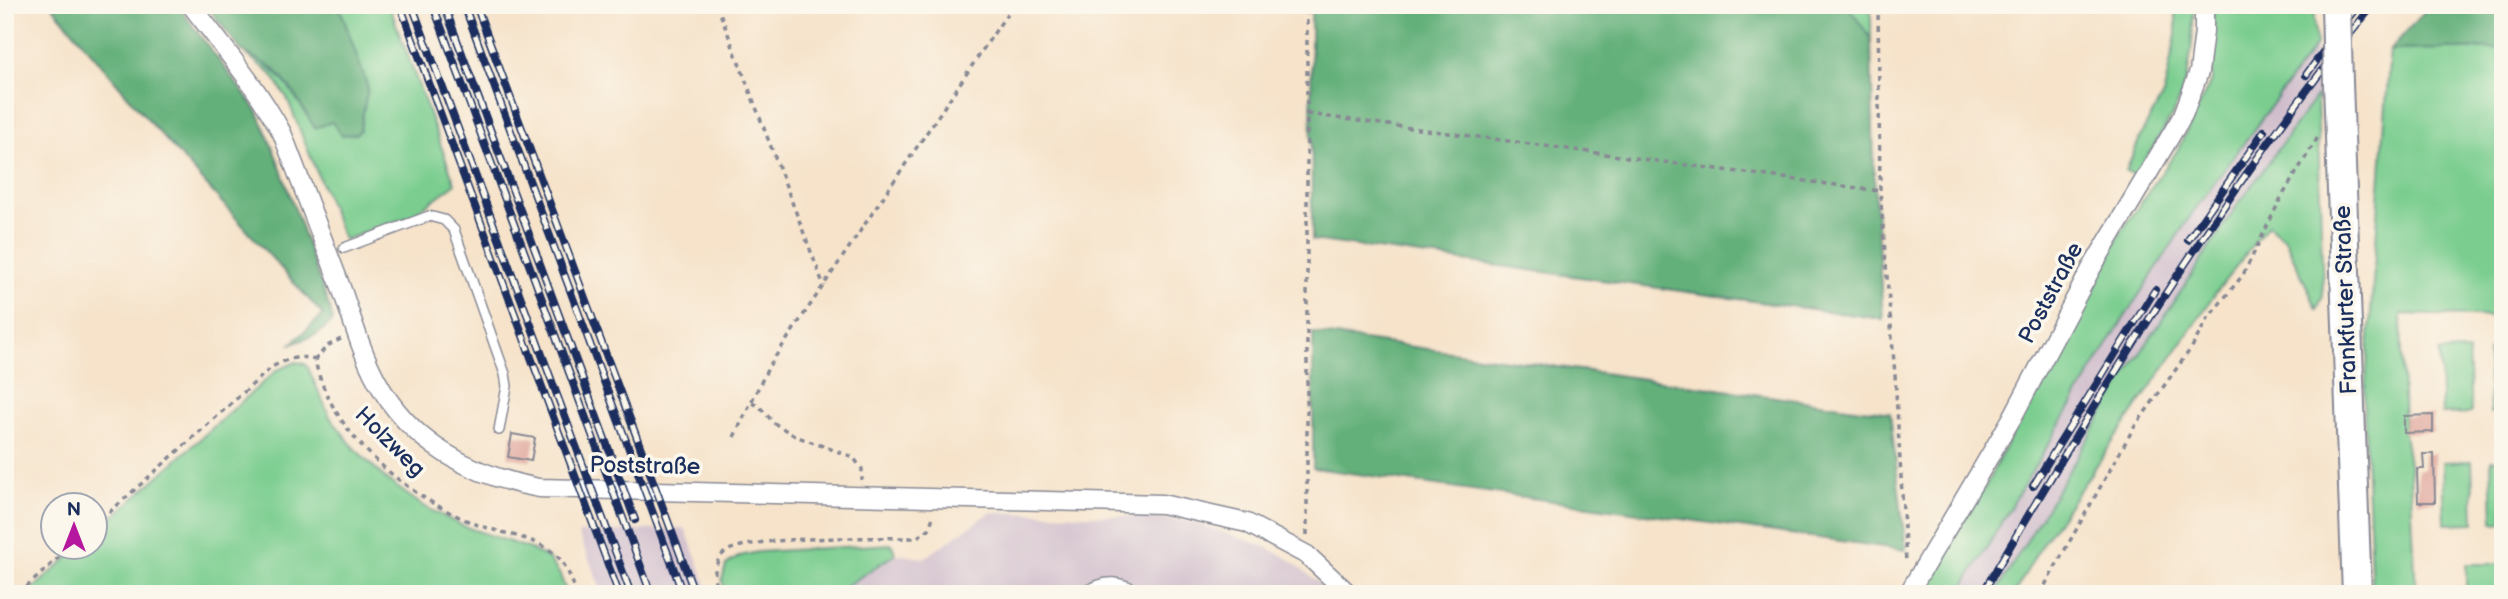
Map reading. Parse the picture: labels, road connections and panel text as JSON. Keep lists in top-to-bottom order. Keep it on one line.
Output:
{"streets":{"main road":["Frankfurter Straße"],"street":["Poststraße"],"path":["Holzweg"]},"north":"top"}
